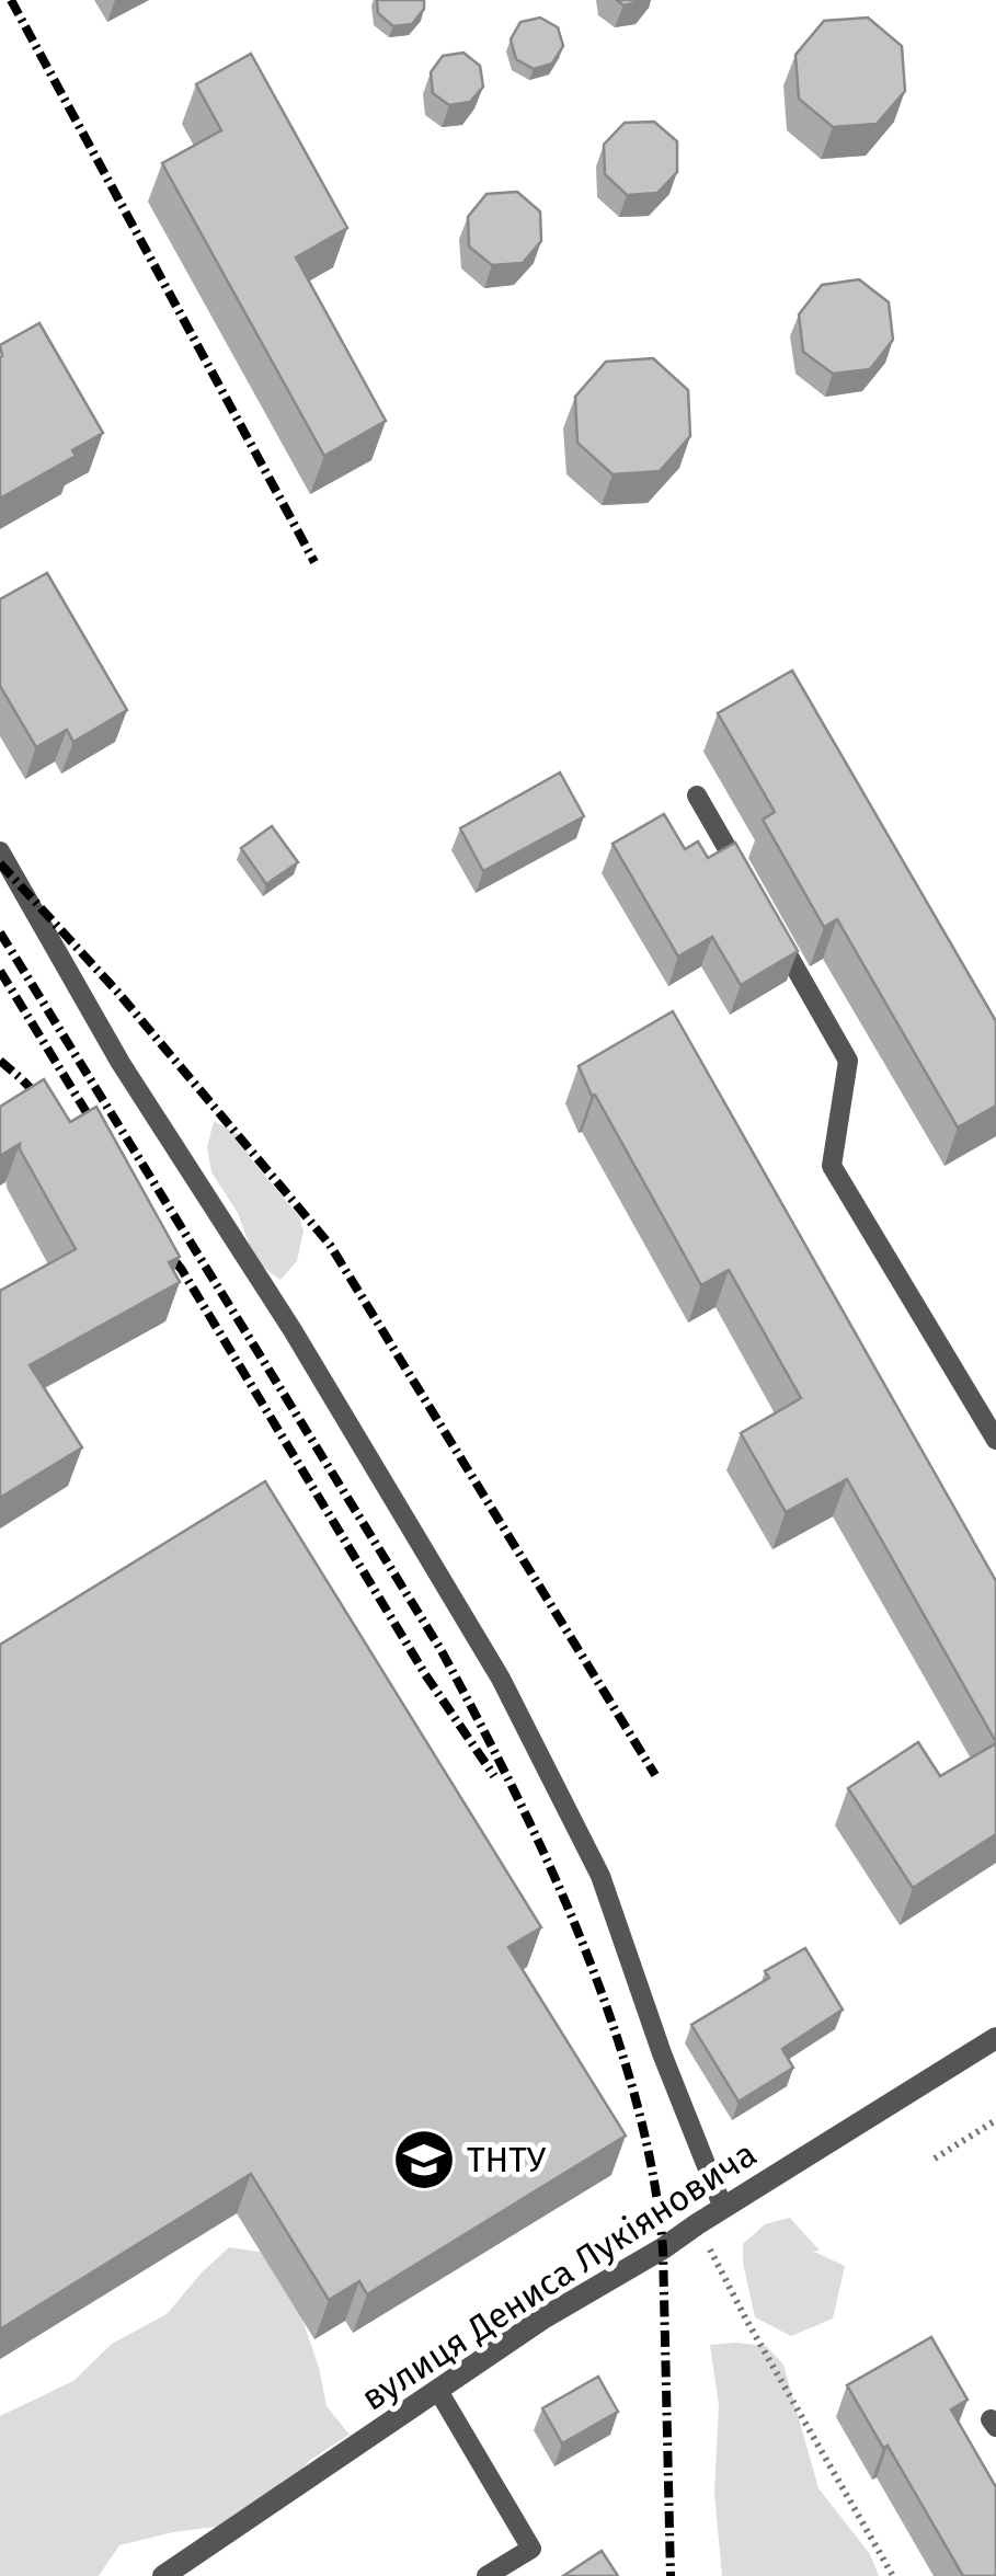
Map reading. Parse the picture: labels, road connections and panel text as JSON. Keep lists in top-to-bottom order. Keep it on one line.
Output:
{"streets":{"street":["вулиця Дениса Лукіяновича"]},"places":{"school or university":["ТНТУ"]}}
